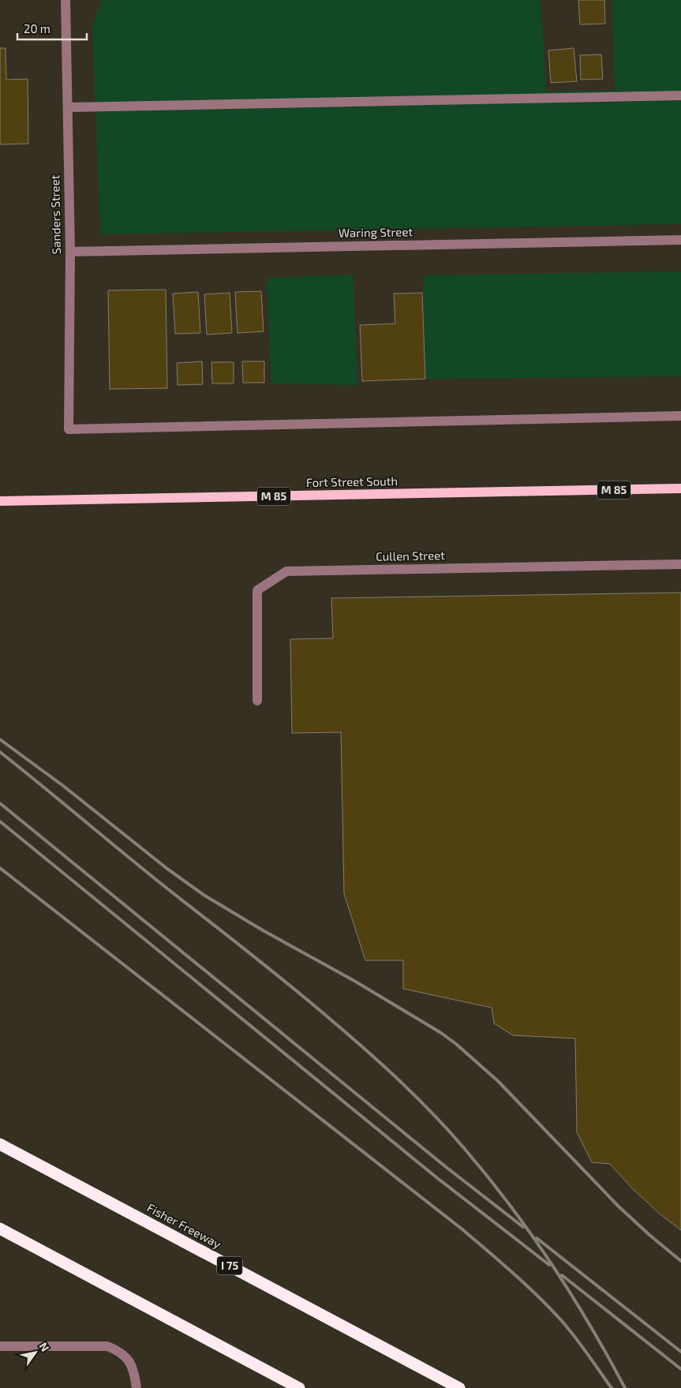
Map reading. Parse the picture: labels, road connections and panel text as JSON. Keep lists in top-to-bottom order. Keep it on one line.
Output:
{"streets":{"highway":["Fisher Freeway","I 75"],"main road":["Fort Street South","M 85"],"street":["Sanders Street","Waring Street","Cullen Street"]},"crossings":[["Sanders Street","Waring Street"]],"scale_bar":"20 m","north":"top right"}
